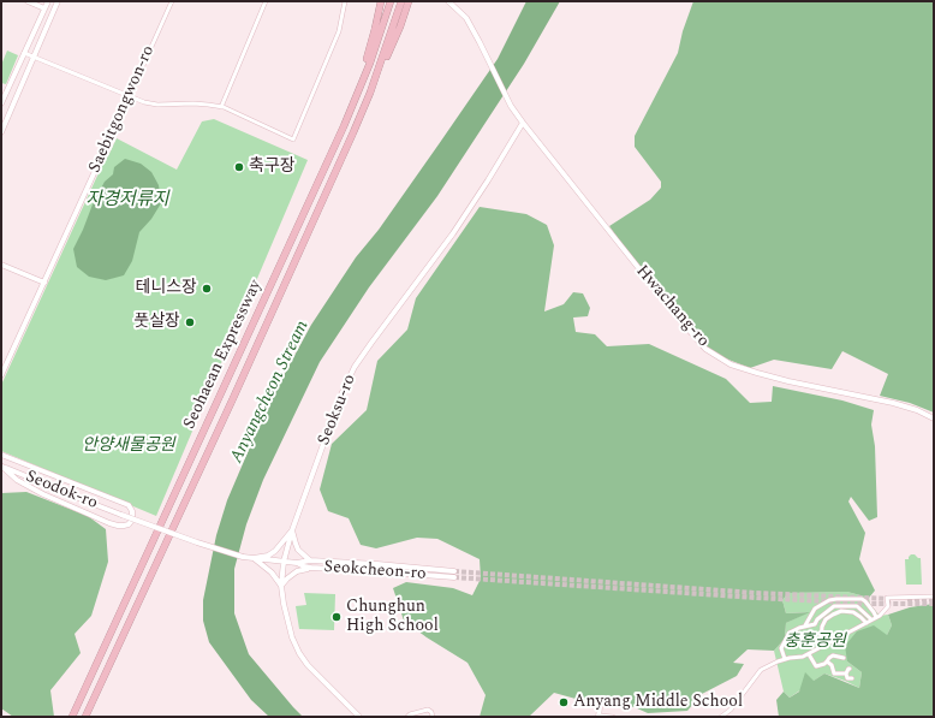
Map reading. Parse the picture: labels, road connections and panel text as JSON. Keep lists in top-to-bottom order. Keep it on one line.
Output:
{"streets":{"highway":["Seohaean Expressway"],"street":["Saebitgongwon-ro","Hwachang-ro","Seoksu-ro","Seodok-ro","Seokcheon-ro"]},"crossings":[["Hwachang-ro","Seoksu-ro"],["Seoksu-ro","Seokcheon-ro"],["Seodok-ro","Seokcheon-ro"]],"water":["자경저류지","Anyangcheon Stream"],"parks":["안양새물공원","충훈공원"],"places":["축구장","테니스장","풋살장","Chunghun High School","Anyang Middle School"]}
